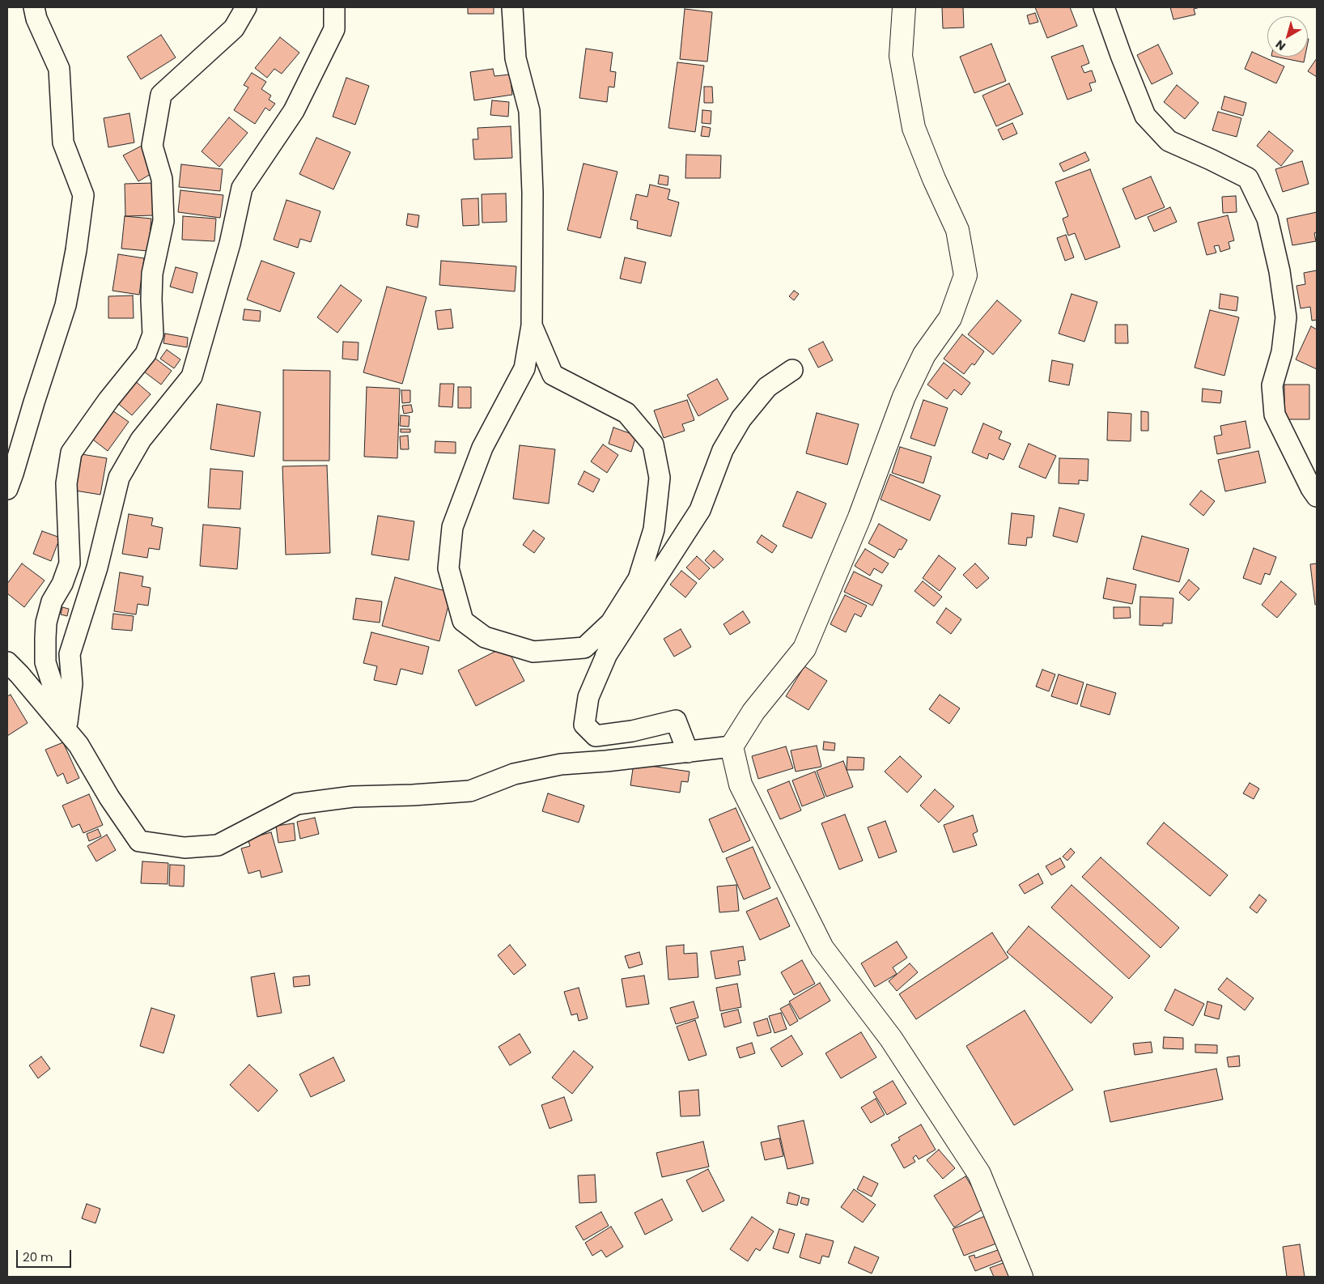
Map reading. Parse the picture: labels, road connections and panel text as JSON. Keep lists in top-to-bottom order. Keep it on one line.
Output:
{"scale_bar":"20 m","north":"bottom left"}
